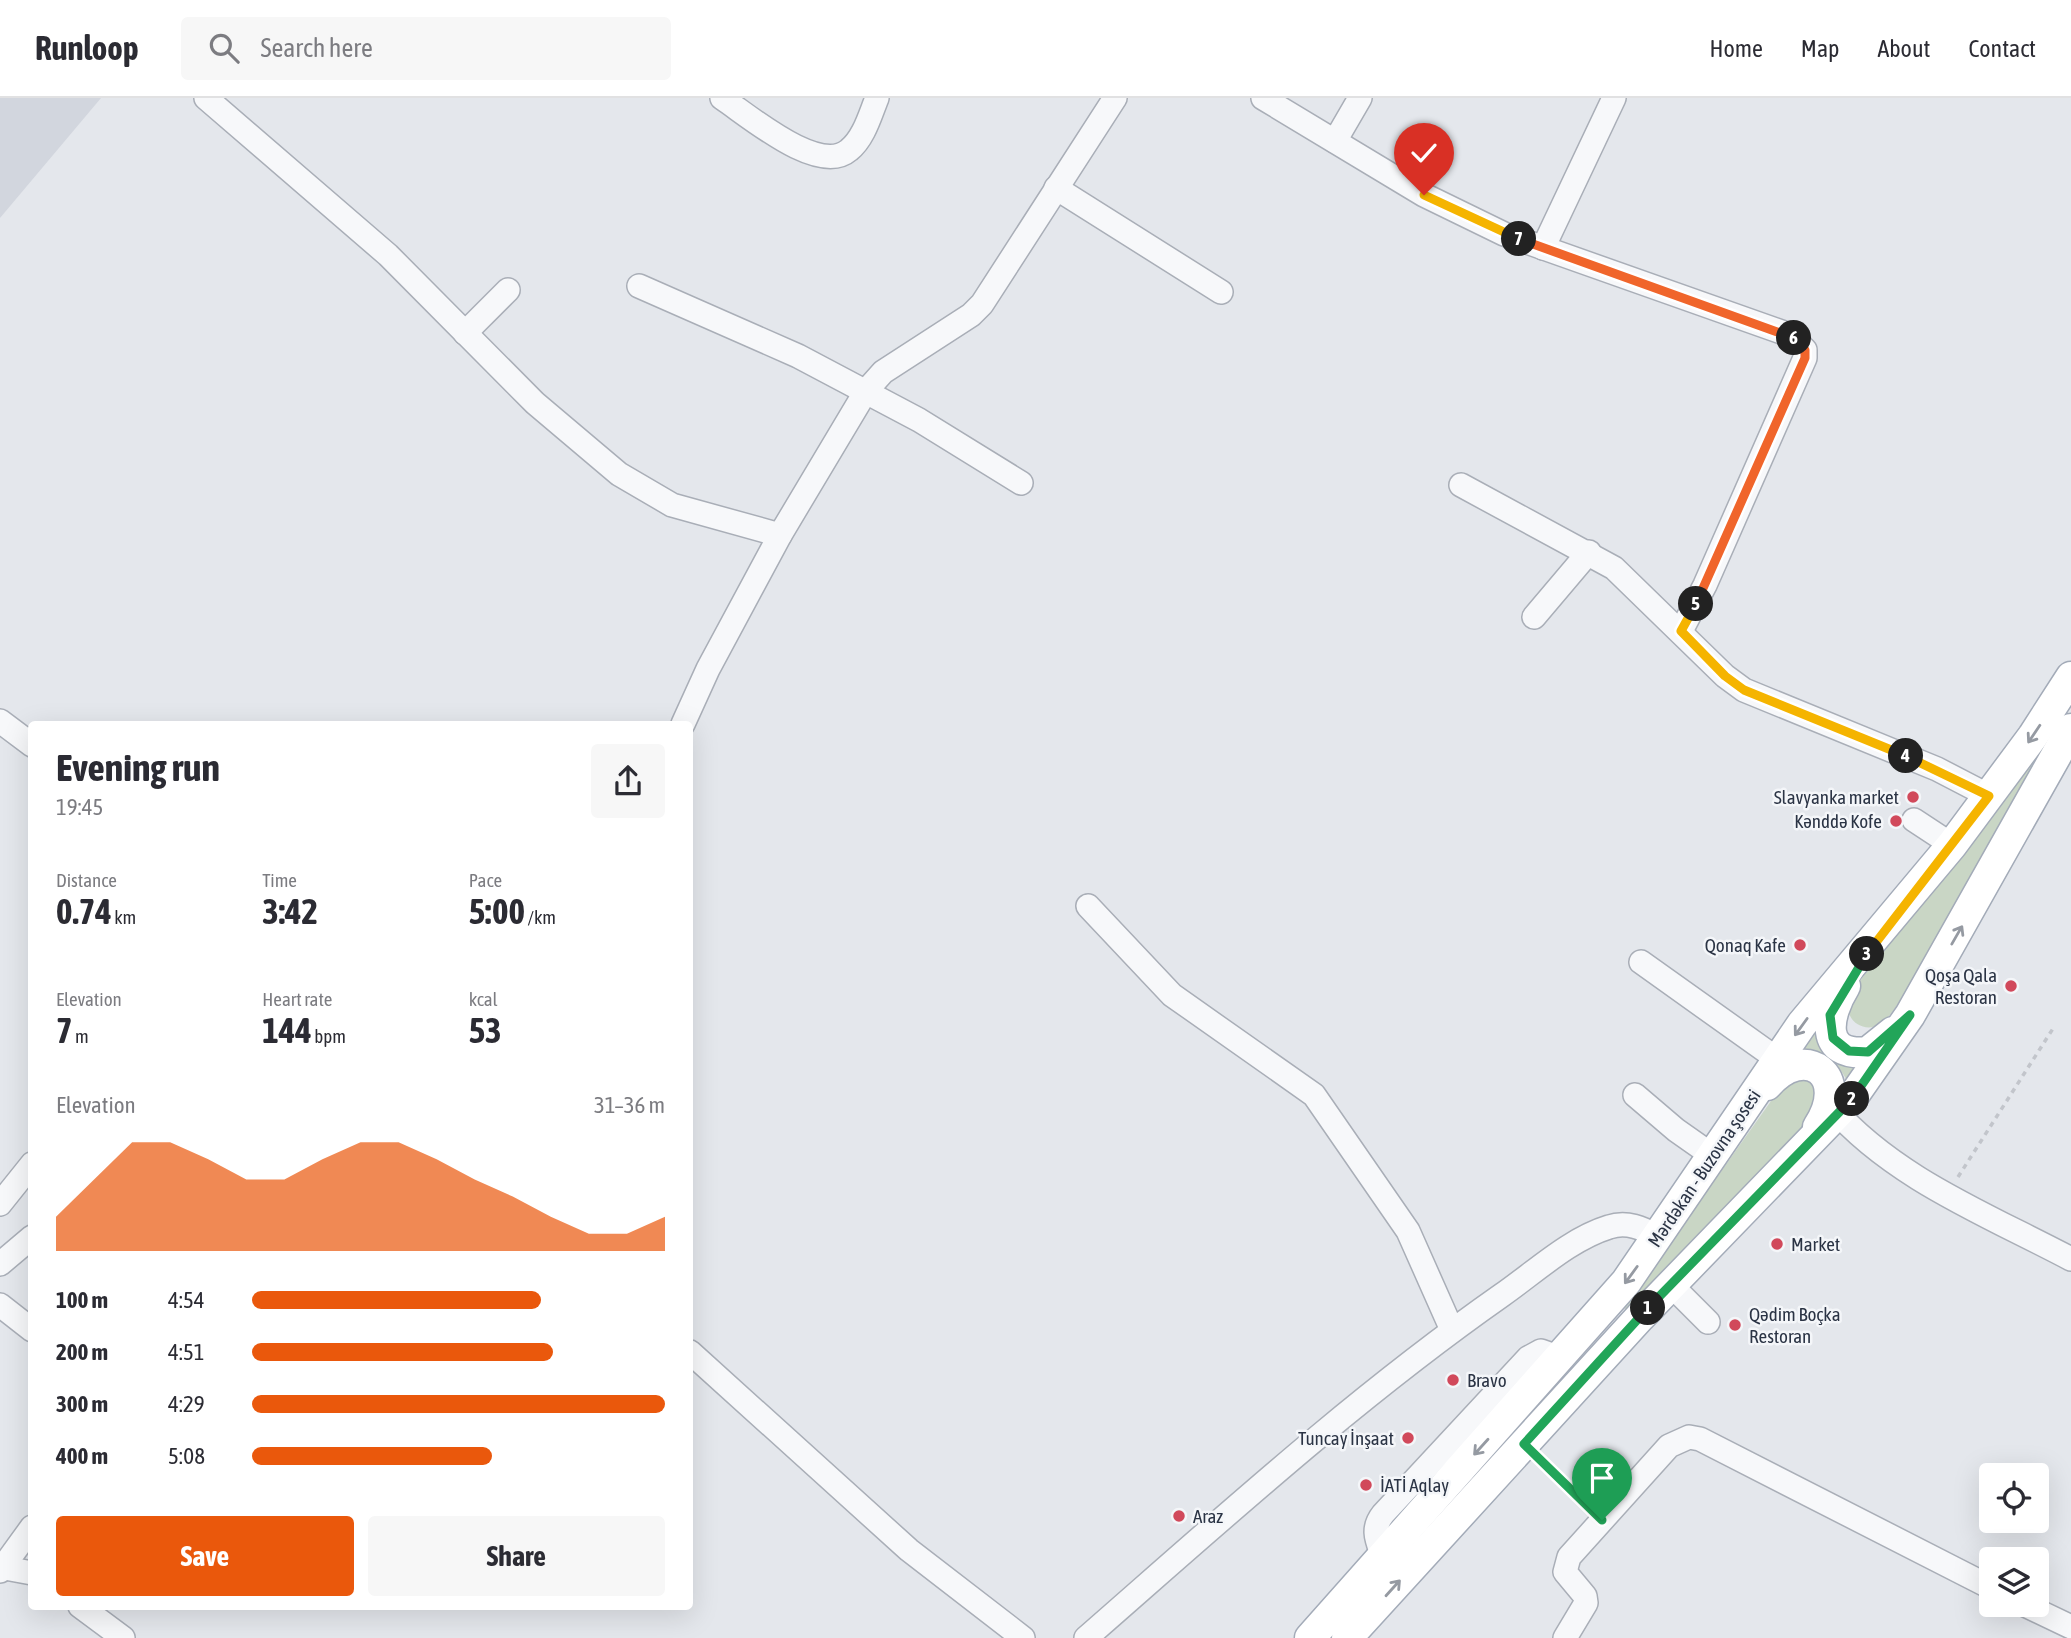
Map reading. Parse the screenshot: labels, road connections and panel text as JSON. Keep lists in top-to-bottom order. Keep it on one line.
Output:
{"streets":{"main road":["Mərdəkan - Buzovna şosesi"]},"places":["Slavyanka market","Kənddə Kofe","Qonaq Kafe","Qoşa Qala Restoran","Market","Qədim Boçka Restoran","Bravo","Tuncay İnşaat","İATİ Aqlay","Araz"],"page":{"header":"Runloop","search":"Search here","nav":["Home","Map","About","Contact"],"pins":["7","6","5","4","3","2","1"],"heading":["Evening run","19:45"],"stats":[["Distance","0.74 km"],["Time","3:42"],["Pace","5:00 /km"],["Elevation","7 m"],["Heart rate","144 bpm"],["kcal","53"]],"chart":["Elevation","31–36 m"],"list":[{"name":"100 m","note":"4:54"},{"name":"200 m","note":"4:51"},{"name":"300 m","note":"4:29"},{"name":"400 m","note":"5:08"}],"buttons":["Save","Share"]}}
